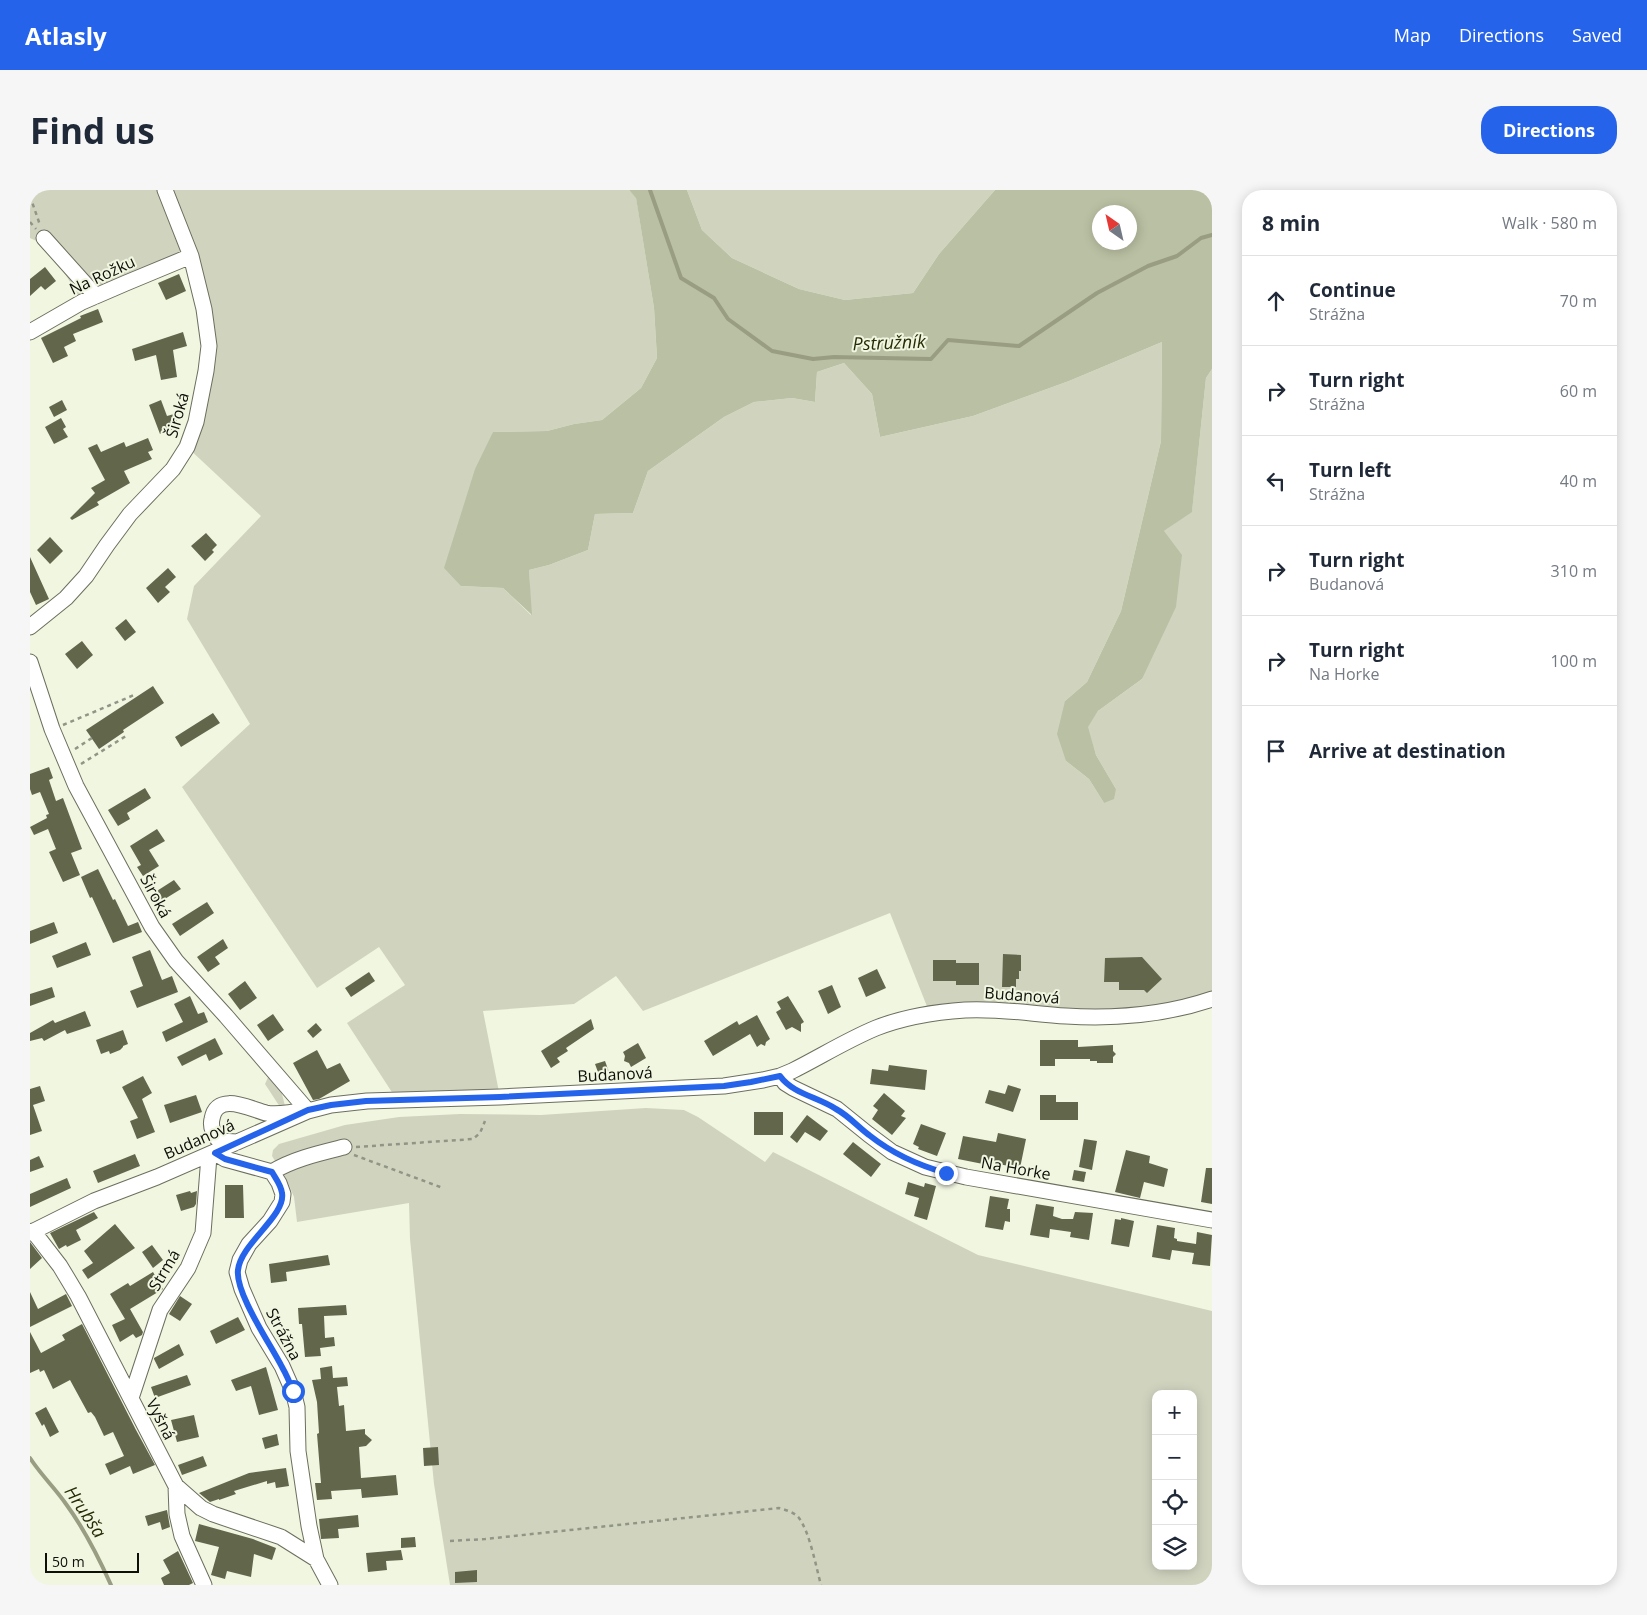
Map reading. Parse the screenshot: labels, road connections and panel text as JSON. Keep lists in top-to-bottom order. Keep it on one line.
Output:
{"streets":{"street":["Na Rožku","Široká","Budanová","Na Horke","Strmá","Strážna","Vyšná"]},"crossings":[["Na Rožku","Široká"],["Široká","Budanová"],["Budanová","Na Horke"],["Budanová","Strmá"],["Budanová","Vyšná"],["Strmá","Vyšná"],["Strážna","Vyšná"]],"water":["Pstružník","Hrubša"],"scale_bar":"50 m","north":"top left","page":{"header":"Atlasly","nav":["Map","Directions","Saved"],"buttons":"Directions","title":"Find us","heading":["8 min","Walk · 580 m"],"list":[["Continue","Strážna","70 m"],["Turn right","Strážna","60 m"],["Turn left","Strážna","40 m"],["Turn right","Budanová","310 m"],["Turn right","Na Horke","100 m"],"Arrive at destination"],"map_buttons":["+","−"],"scale":"50 m"}}
